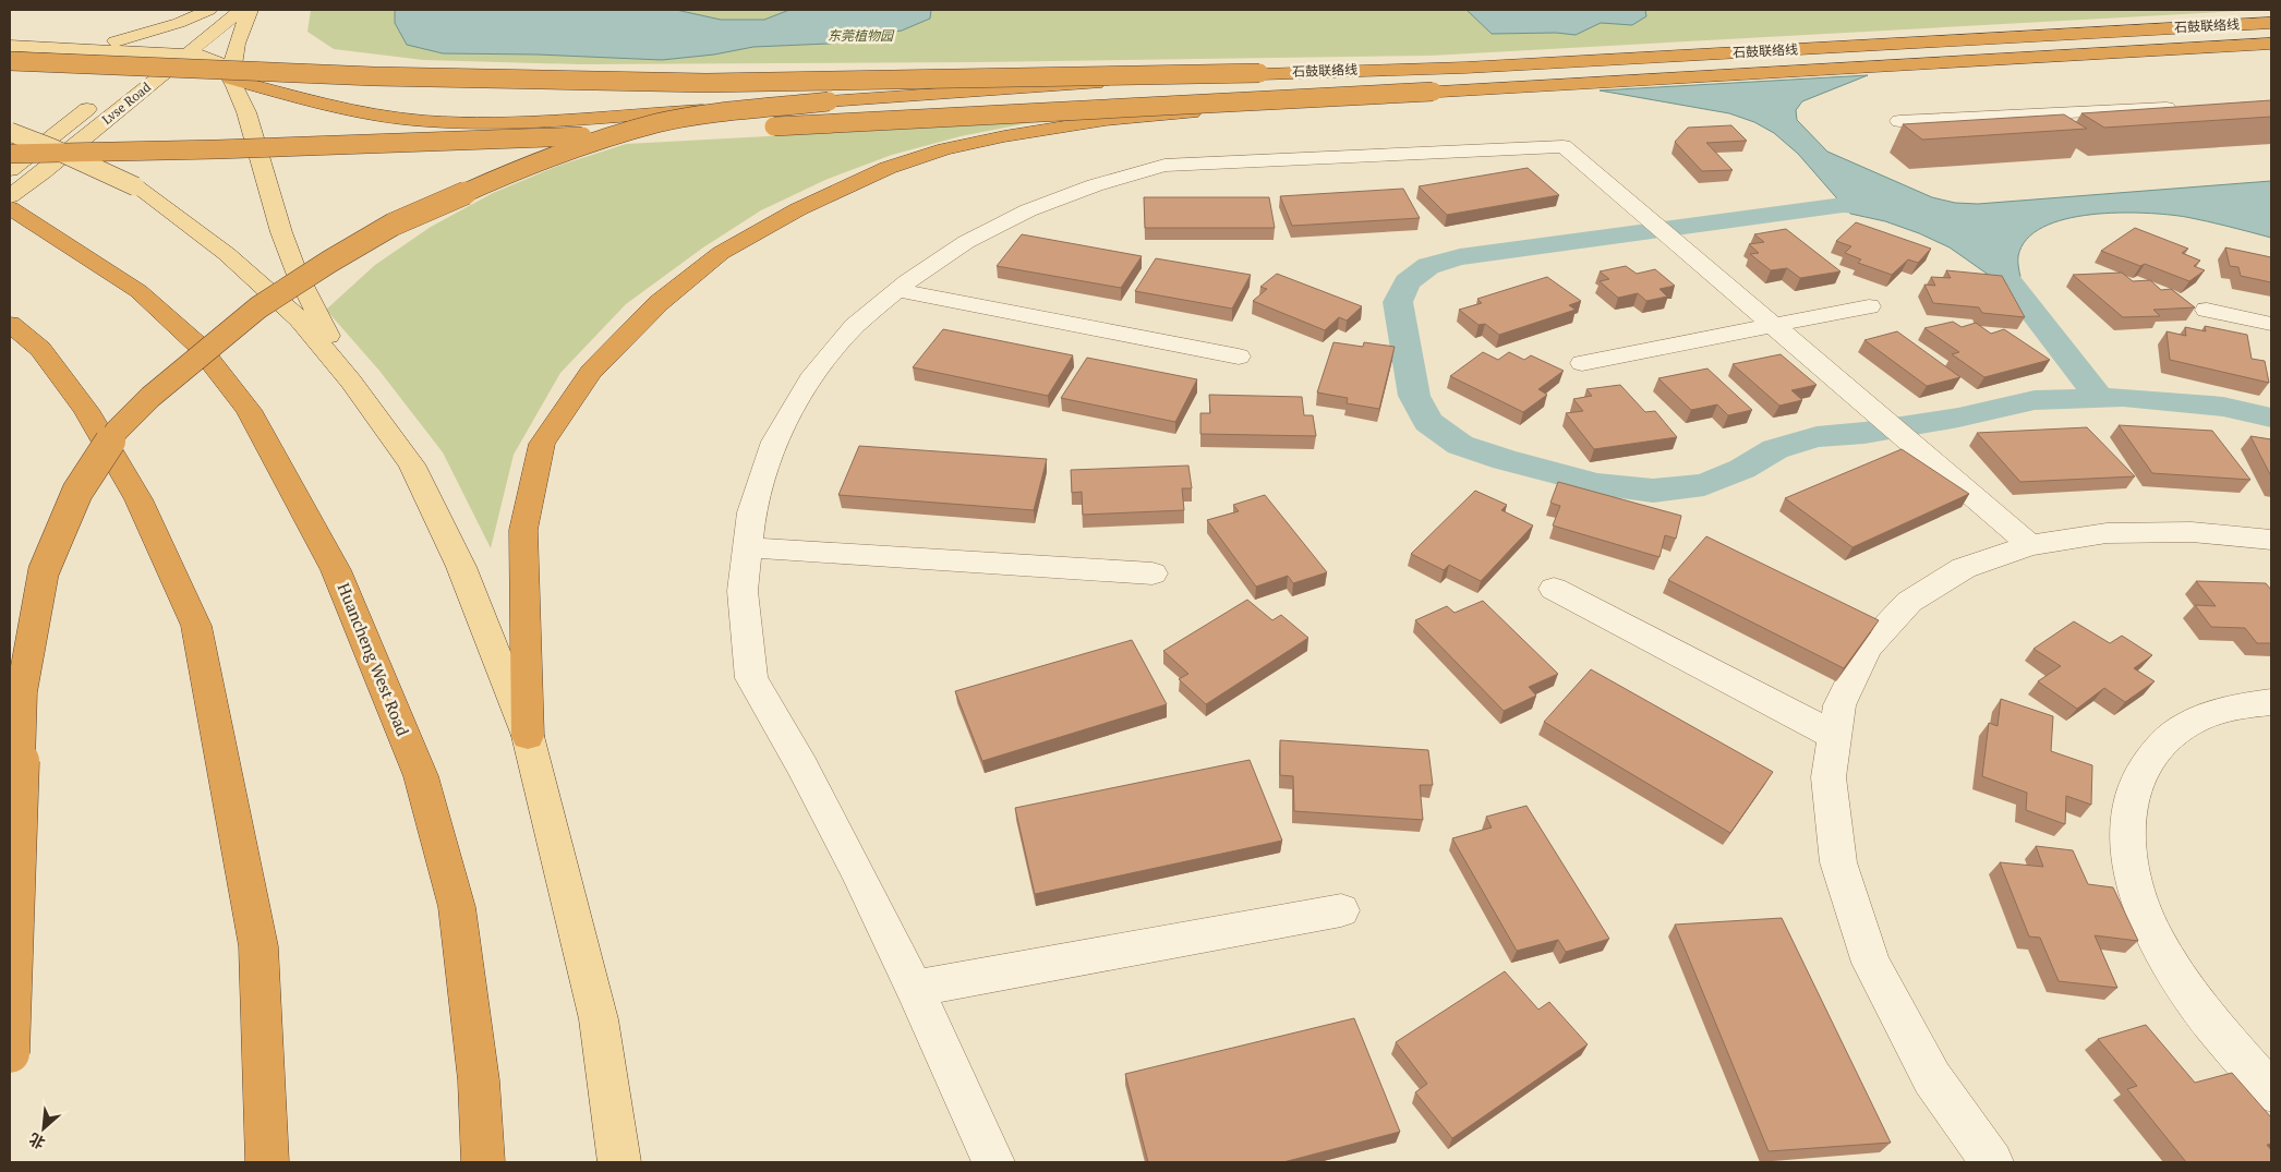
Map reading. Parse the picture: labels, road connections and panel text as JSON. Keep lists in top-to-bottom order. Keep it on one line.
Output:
{"streets":{"highway":["石鼓联络线","Huancheng West Road"],"main road":["Lvse Road"]},"parks":["东莞植物园"],"north":"bottom left"}
